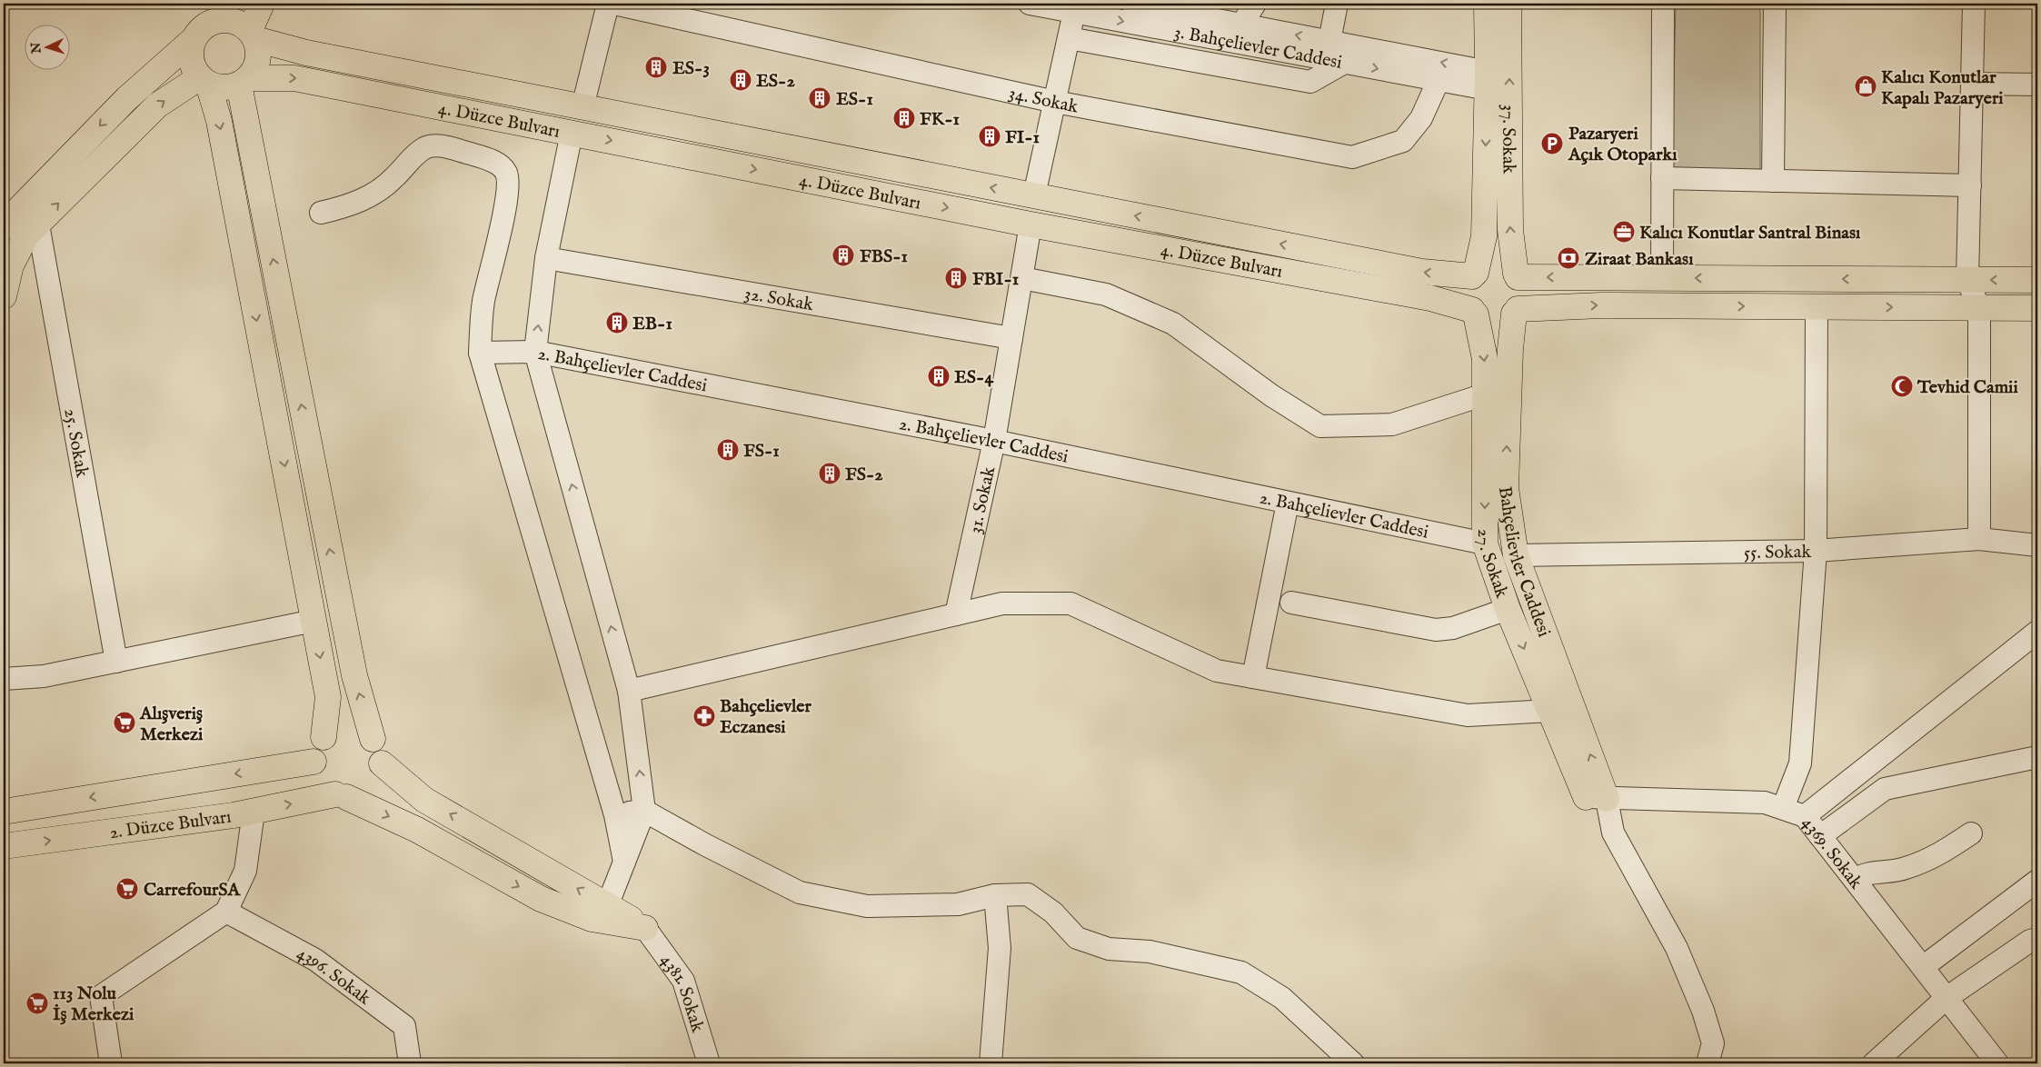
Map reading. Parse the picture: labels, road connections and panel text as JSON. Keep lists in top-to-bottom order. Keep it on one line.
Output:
{"streets":{"main road":["4. Düzce Bulvarı","37. Sokak","Bahçelievler Caddesi","27. Sokak","2. Düzce Bulvarı"],"street":["3. Bahçelievler Caddesi","34. Sokak","32. Sokak","2. Bahçelievler Caddesi","25. Sokak","31. Sokak","55. Sokak","4369. Sokak","4396. Sokak","4381. Sokak"]},"crossings":[["3. Bahçelievler Caddesi","34. Sokak"],["4. Düzce Bulvarı","37. Sokak"],["4. Düzce Bulvarı","31. Sokak"],["4. Düzce Bulvarı","Bahçelievler Caddesi"],["4. Düzce Bulvarı","27. Sokak"],["37. Sokak","Bahçelievler Caddesi"],["37. Sokak","27. Sokak"],["32. Sokak","31. Sokak"],["2. Bahçelievler Caddesi","31. Sokak"],["2. Bahçelievler Caddesi","27. Sokak"],["55. Sokak","Bahçelievler Caddesi"],["Bahçelievler Caddesi","27. Sokak"],["Bahçelievler Caddesi","4369. Sokak"],["27. Sokak","4369. Sokak"]],"one_way":["Bahçelievler Caddesi","27. Sokak"],"places":{"building":["ES-3","ES-2","ES-1","FK-1","FI-1","FBS-1","FBI-1","EB-1","ES-4","FS-1","FS-2"],"shop":["Kalıcı Konutlar Kapalı Pazaryeri"],"parking":["Pazaryeri Açık Otoparkı"],"office":["Kalıcı Konutlar Santral Binası"],"bank":["Ziraat Bankası"],"mosque":["Tevhid Camii"],"pharmacy":["Bahçelievler Eczanesi"],"supermarket":["Alışveriş Merkezi","CarrefourSA","113 Nolu İş Merkezi"]},"north":"left"}
